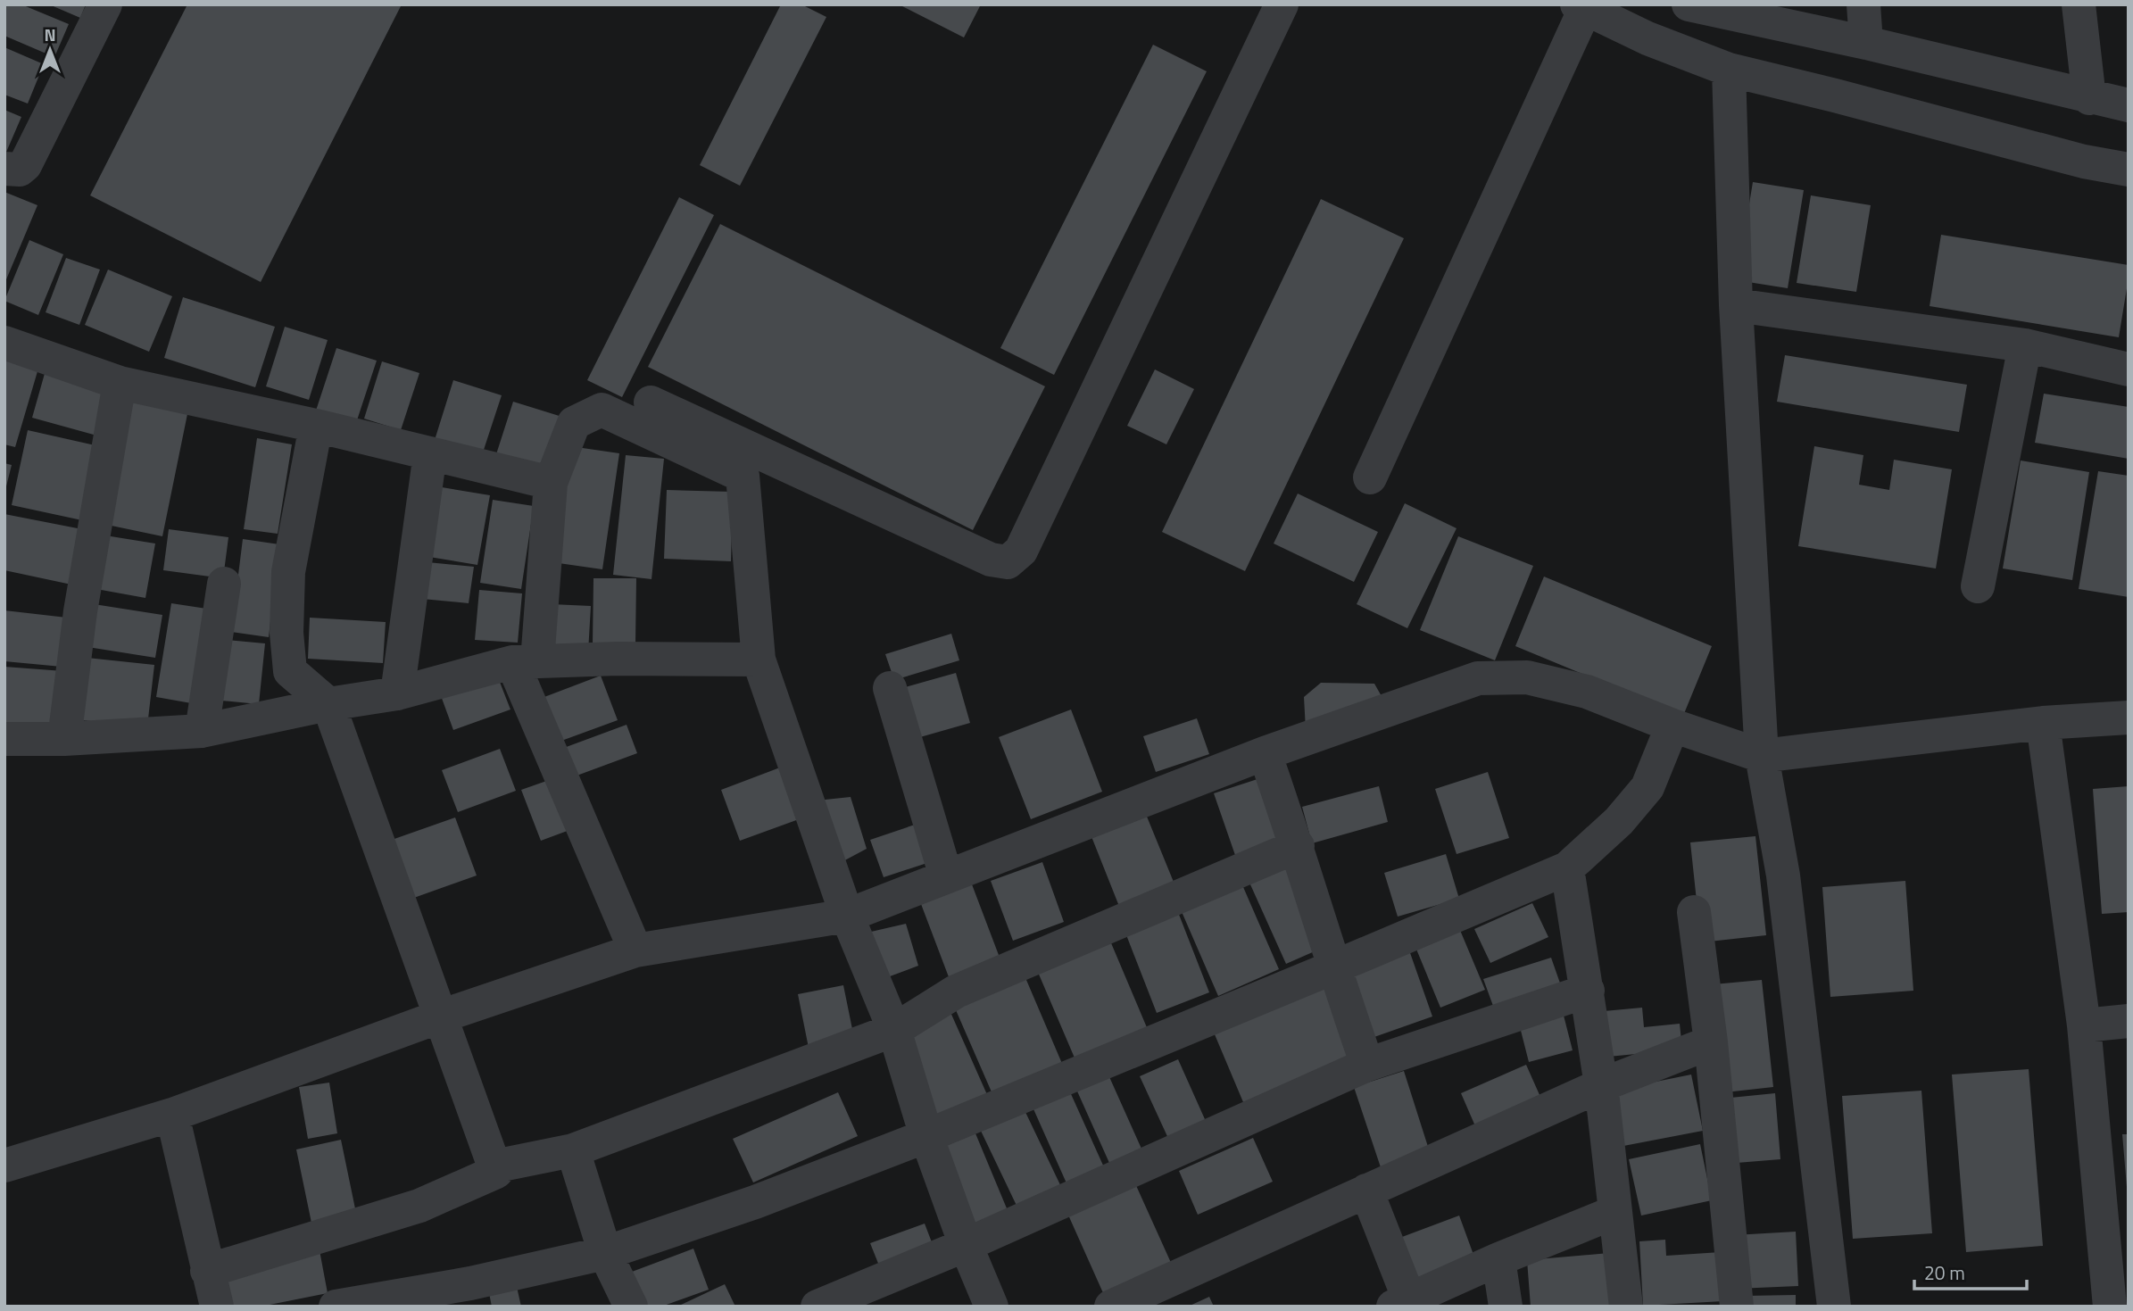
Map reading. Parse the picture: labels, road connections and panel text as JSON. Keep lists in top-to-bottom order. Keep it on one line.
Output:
{"scale_bar":"20 m","north":"top"}
